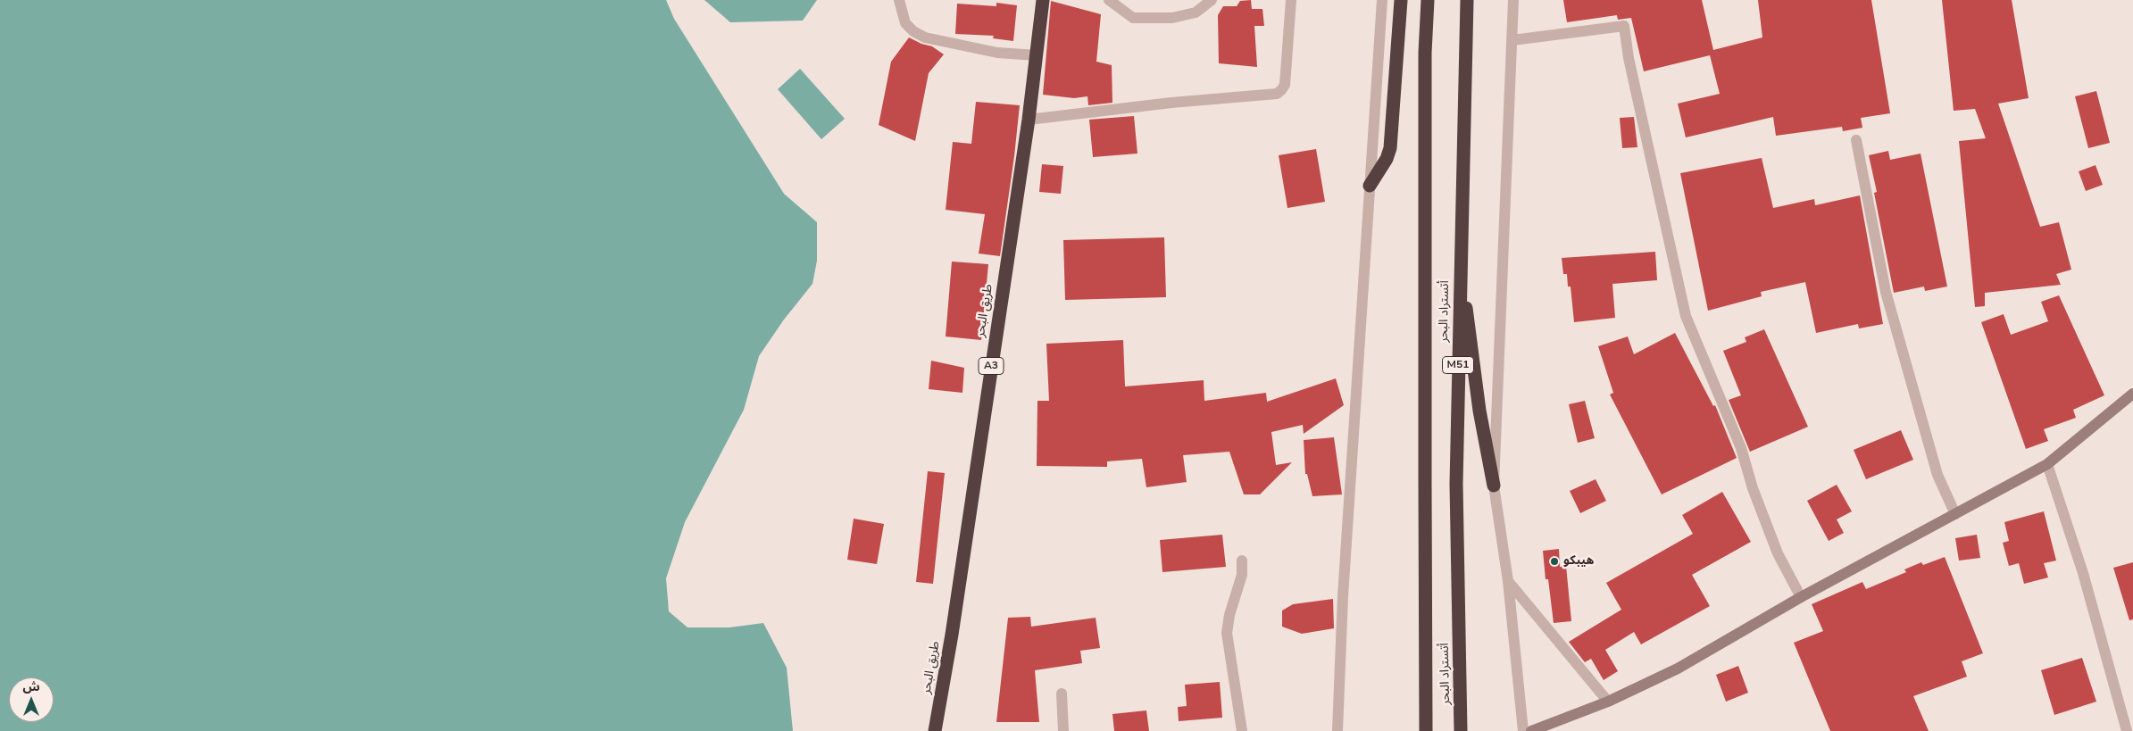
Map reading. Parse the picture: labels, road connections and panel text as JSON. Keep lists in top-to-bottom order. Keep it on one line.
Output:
{"streets":{"highway":["طريق البحر","أتستراد البحر","M51","A3"]},"places":["هيبكو"],"north":"top"}
